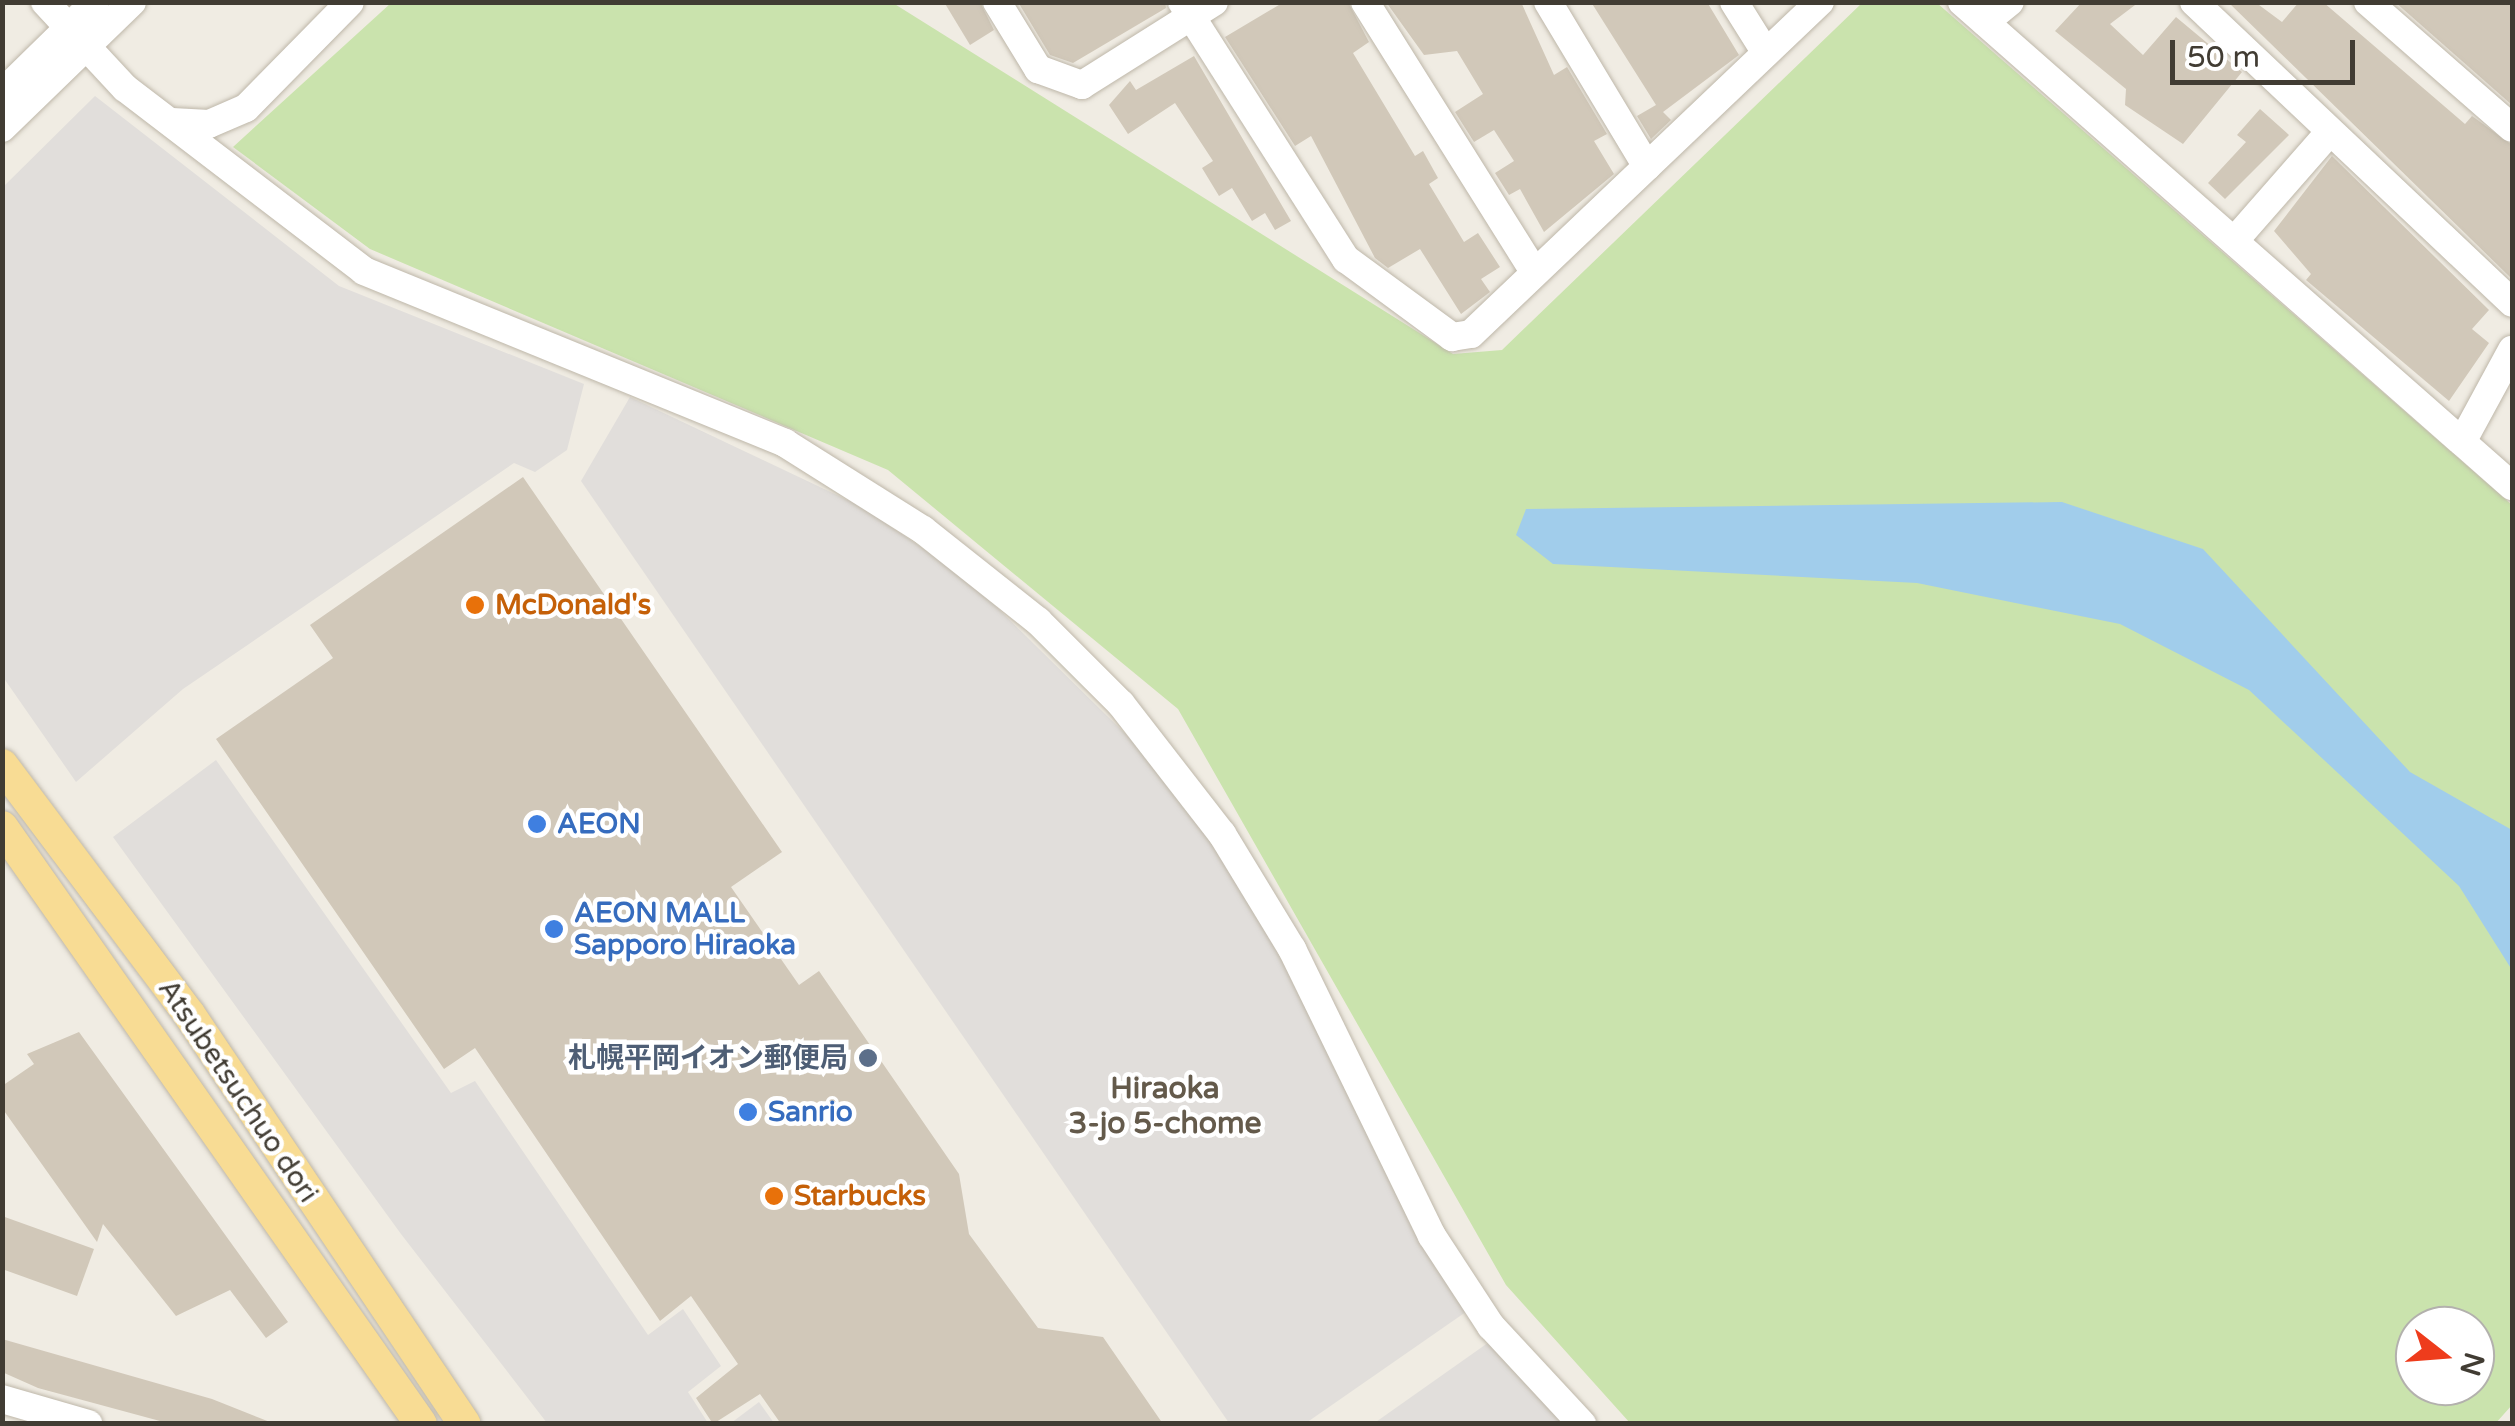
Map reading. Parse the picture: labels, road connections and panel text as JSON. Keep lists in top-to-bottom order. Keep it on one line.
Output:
{"streets":{"main road":["Atsubetsuchuo dori"]},"districts":["Hiraoka 3-jo 5-chome"],"places":["McDonald's","AEON","AEON MALL Sapporo Hiraoka","札幌平岡イオン郵便局","Sanrio","Starbucks"],"scale_bar":"50 m","north":"right"}
